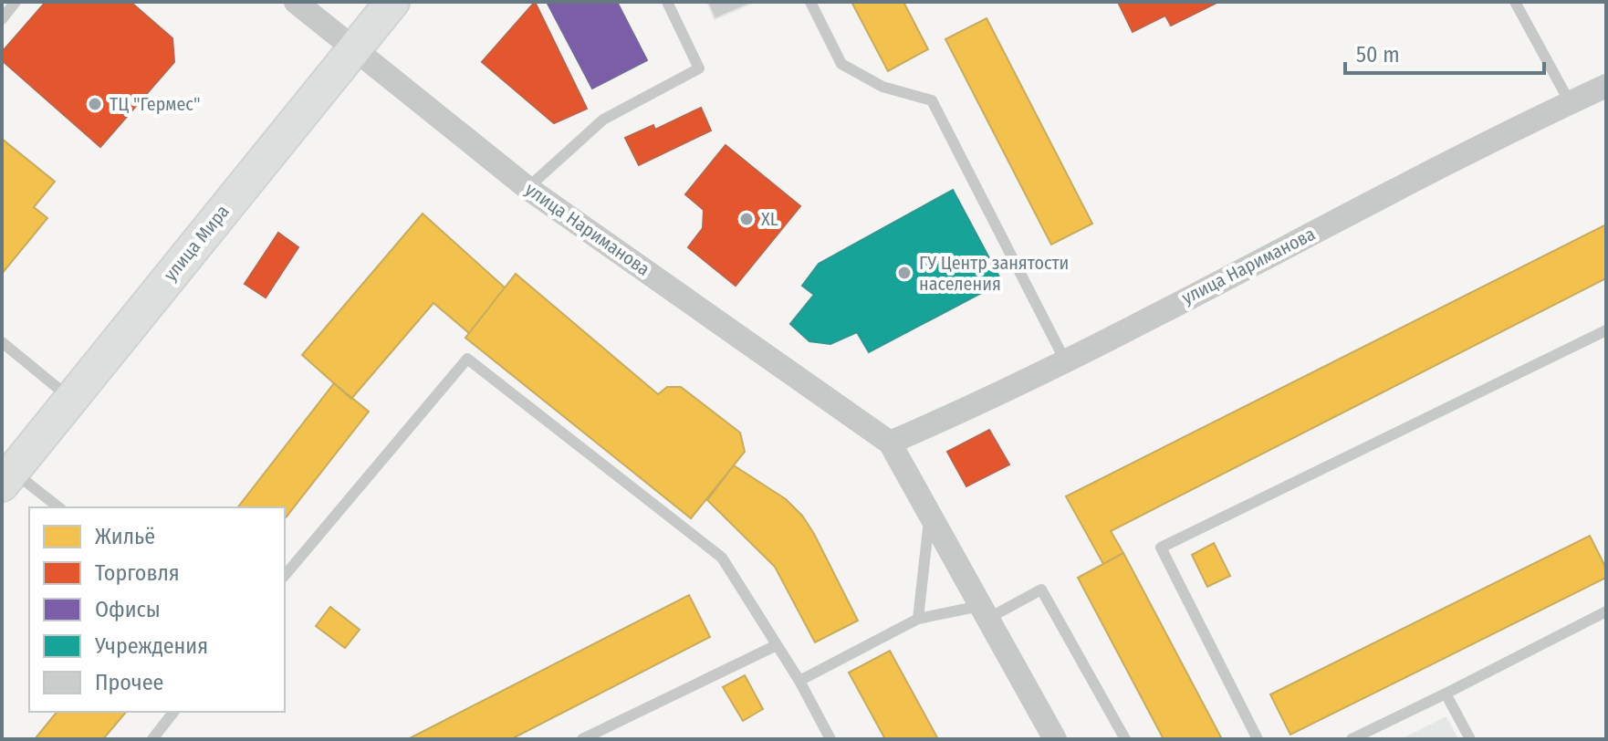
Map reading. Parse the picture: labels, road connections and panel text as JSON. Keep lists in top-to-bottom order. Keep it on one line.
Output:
{"streets":{"street":["улица Нариманова","улица Мира"]},"crossings":[["улица Нариманова","улица Мира"]],"places":["ТЦ \"Гермес\"","XL","ГУ Центр занятости населения"],"legend":["Жильё","Торговля","Офисы","Учреждения","Прочее"],"scale_bar":"50 m"}
